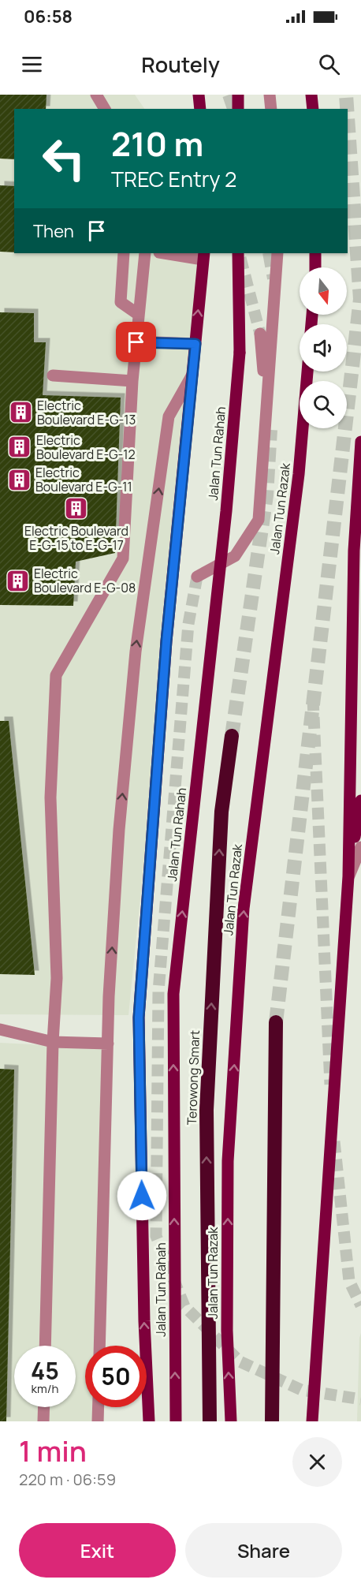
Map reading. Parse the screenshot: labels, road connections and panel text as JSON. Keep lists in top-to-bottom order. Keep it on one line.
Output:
{"streets":{"highway":["Terowong Smart"],"main road":["Jalan Tun Rahah","Jalan Tun Razak"]},"places":{"building":["Electric Boulevard E-G-13","Electric Boulevard E-G-12","Electric Boulevard E-G-11","Electric Boulevard E-G-15 to E-G-17","Electric Boulevard E-G-08"]},"north":"bottom","page":{"status":"06:58","header":"Routely","turn":["210 m","TREC Entry 2"],"then":"Then","speed":"45 km/h","limit":"50","heading":["1 min","220 m · 06:59"],"buttons":["Exit","Share"]}}
